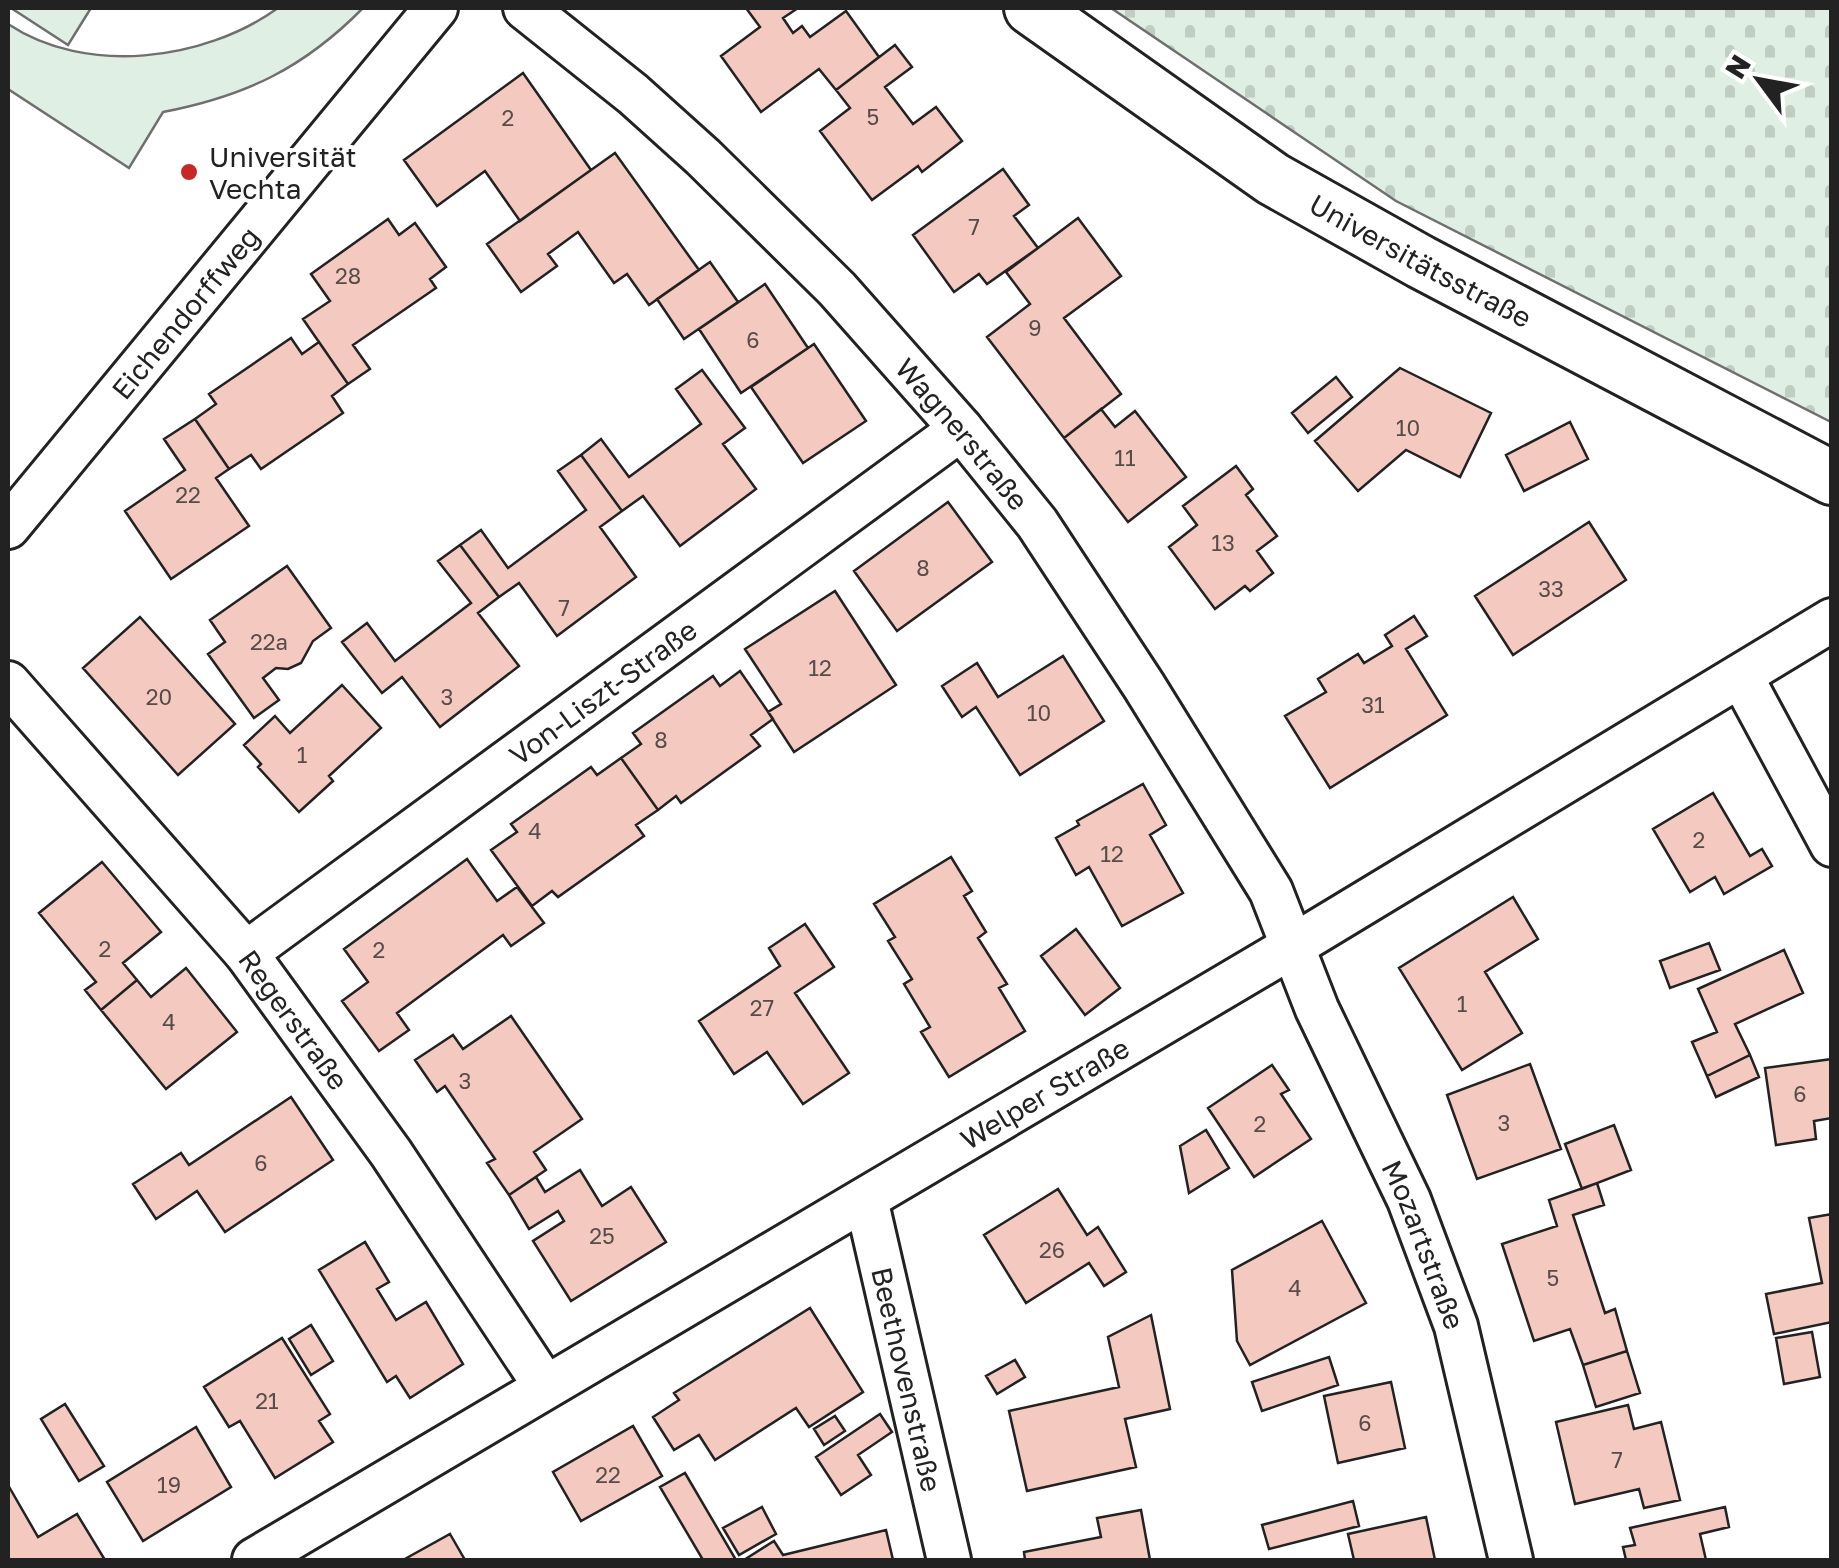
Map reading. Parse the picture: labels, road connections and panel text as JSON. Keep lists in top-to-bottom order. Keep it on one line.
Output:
{"streets":{"street":["Universitätsstraße","Eichendorffweg","Wagnerstraße","Von-Liszt-Straße","Regerstraße","Welper Straße","Mozartstraße","Beethovenstraße"]},"crossings":[["Wagnerstraße","Von-Liszt-Straße"],["Wagnerstraße","Welper Straße"],["Wagnerstraße","Mozartstraße"],["Von-Liszt-Straße","Regerstraße"],["Regerstraße","Welper Straße"],["Welper Straße","Mozartstraße"],["Welper Straße","Beethovenstraße"]],"places":["Universität Vechta"],"house_numbers":["5","2","7","28","9","6","10","11","22","13","8","33","7","22a","12","20","3","31","10","8","1","4","2","12","2","2","1","27","4","3","6","3","2","6","25","26","5","4","21","6","7","22","19"],"north":"top left"}
